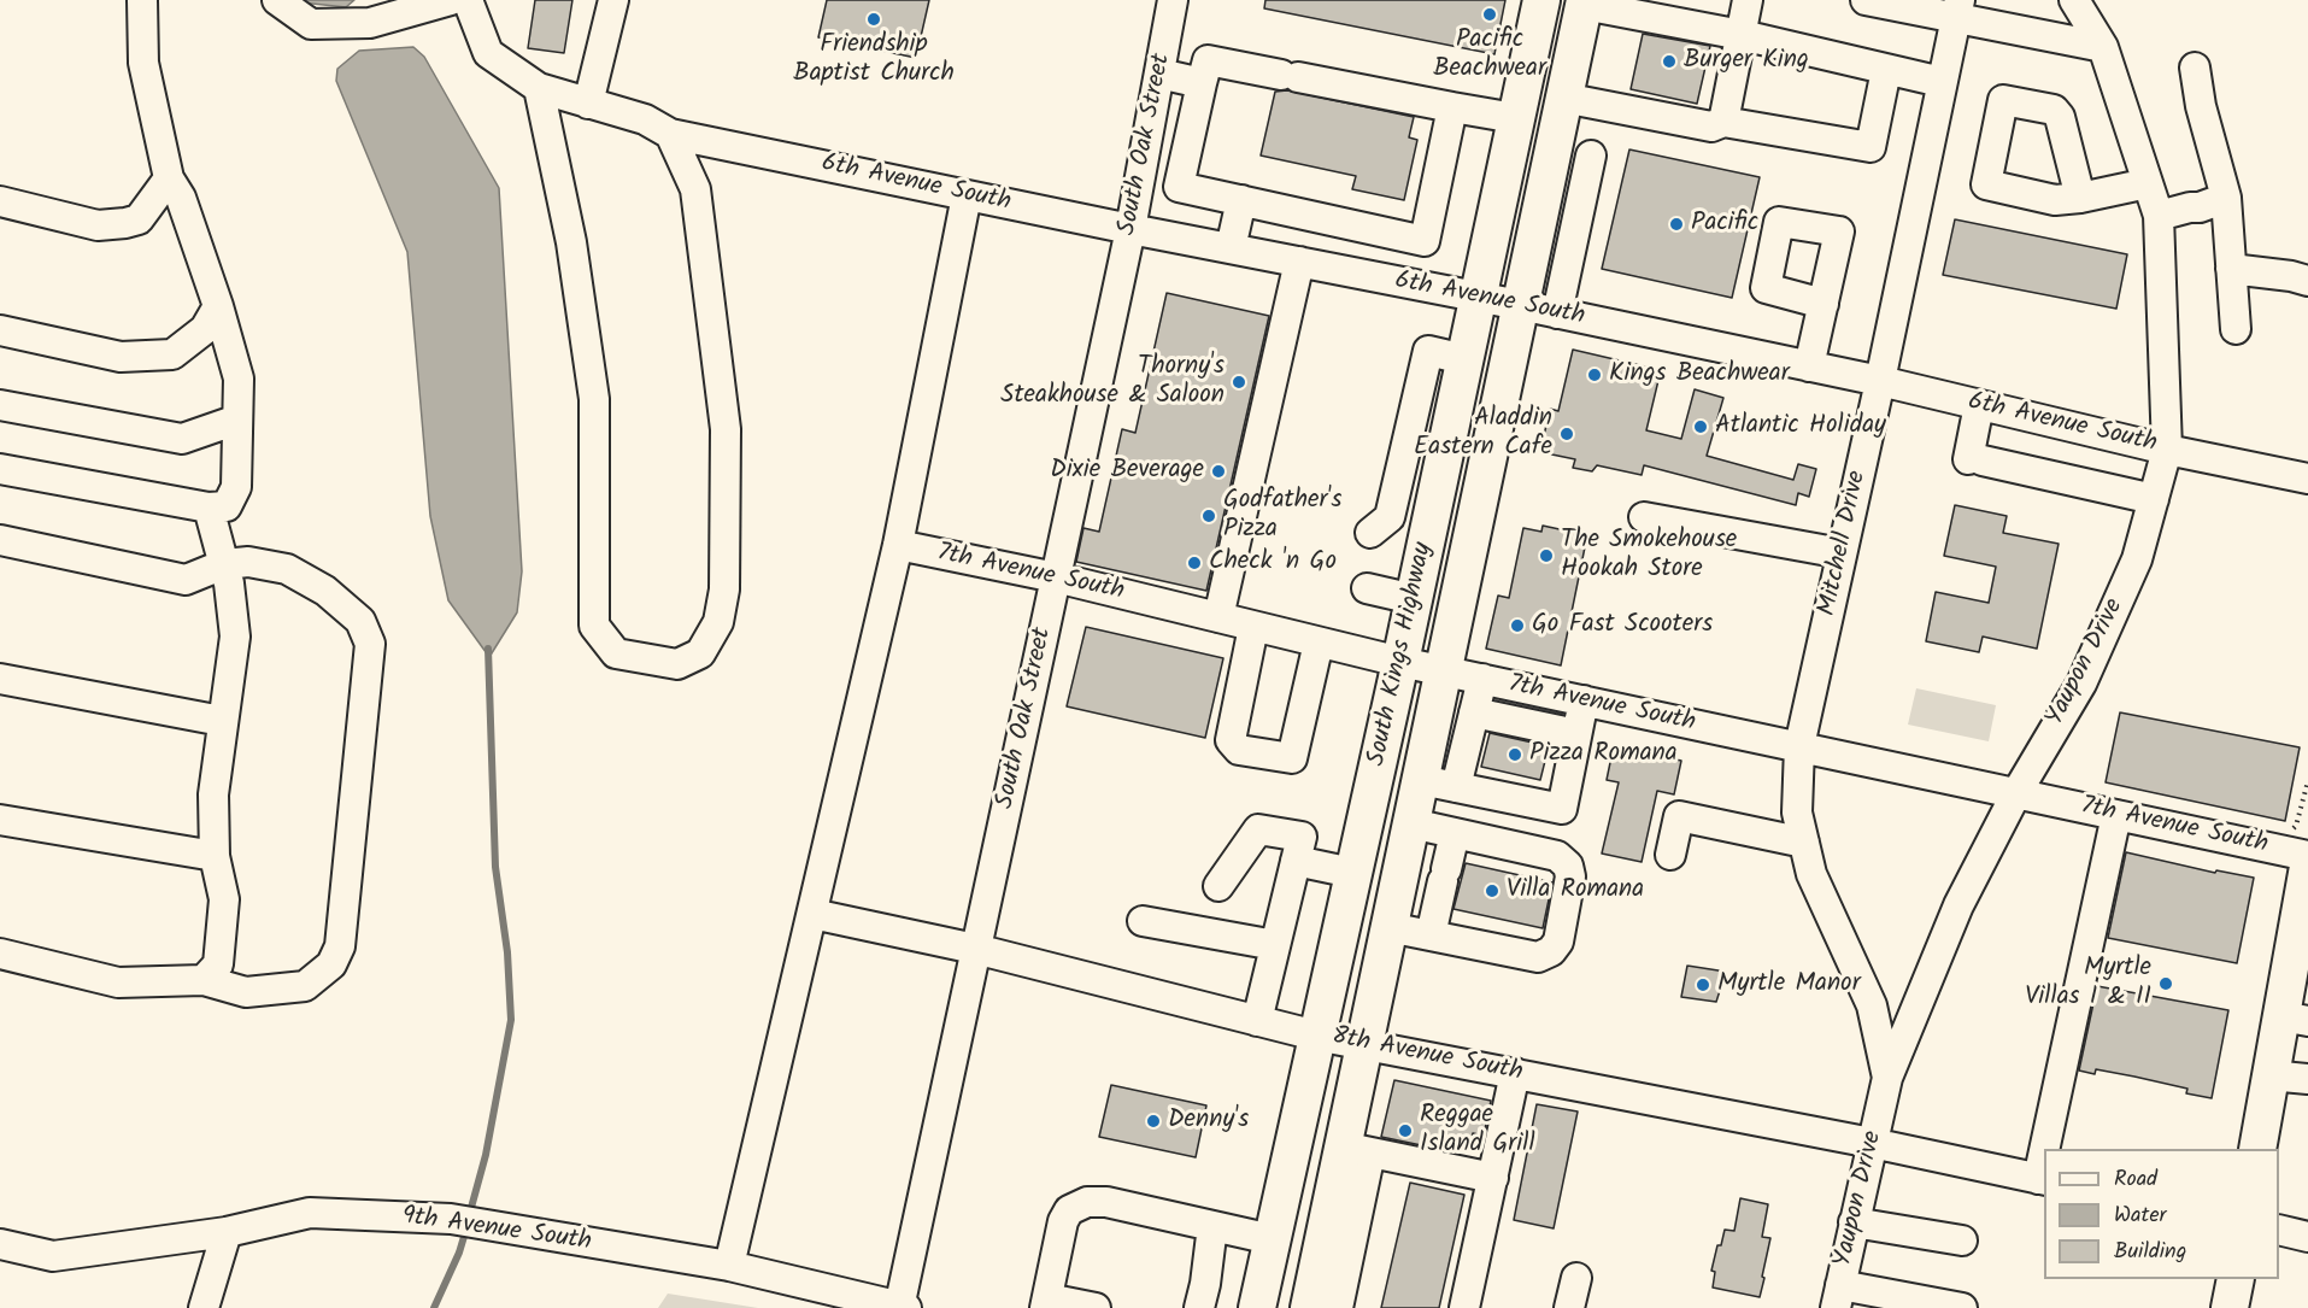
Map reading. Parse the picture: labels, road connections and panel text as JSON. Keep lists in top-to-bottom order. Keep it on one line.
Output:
{"streets":{"main road":["South Kings Highway"],"street":["South Oak Street","6th Avenue South","Mitchell Drive","7th Avenue South","Yaupon Drive","8th Avenue South","9th Avenue South"]},"crossings":[["South Oak Street","6th Avenue South"],["South Oak Street","7th Avenue South"],["South Oak Street","8th Avenue South"],["South Oak Street","9th Avenue South"],["6th Avenue South","Mitchell Drive"],["6th Avenue South","South Kings Highway"],["6th Avenue South","Yaupon Drive"],["Mitchell Drive","7th Avenue South"],["Mitchell Drive","Yaupon Drive"],["7th Avenue South","South Kings Highway"],["7th Avenue South","Yaupon Drive"],["South Kings Highway","8th Avenue South"],["Yaupon Drive","8th Avenue South"]],"places":["Pacific Beachwear","Friendship Baptist Church","Burger King","Pacific","Kings Beachwear","Thorny's Steakhouse & Saloon","Atlantic Holiday","Aladdin Eastern Cafe","Dixie Beverage","Godfather's Pizza","The Smokehouse Hookah Store","Check 'n Go","Go Fast Scooters","Pizza Romana","Villa Romana","Myrtle Villas I & II","Myrtle Manor","Denny's","Reggae Island Grill"],"legend":["Road","Water","Building"]}
